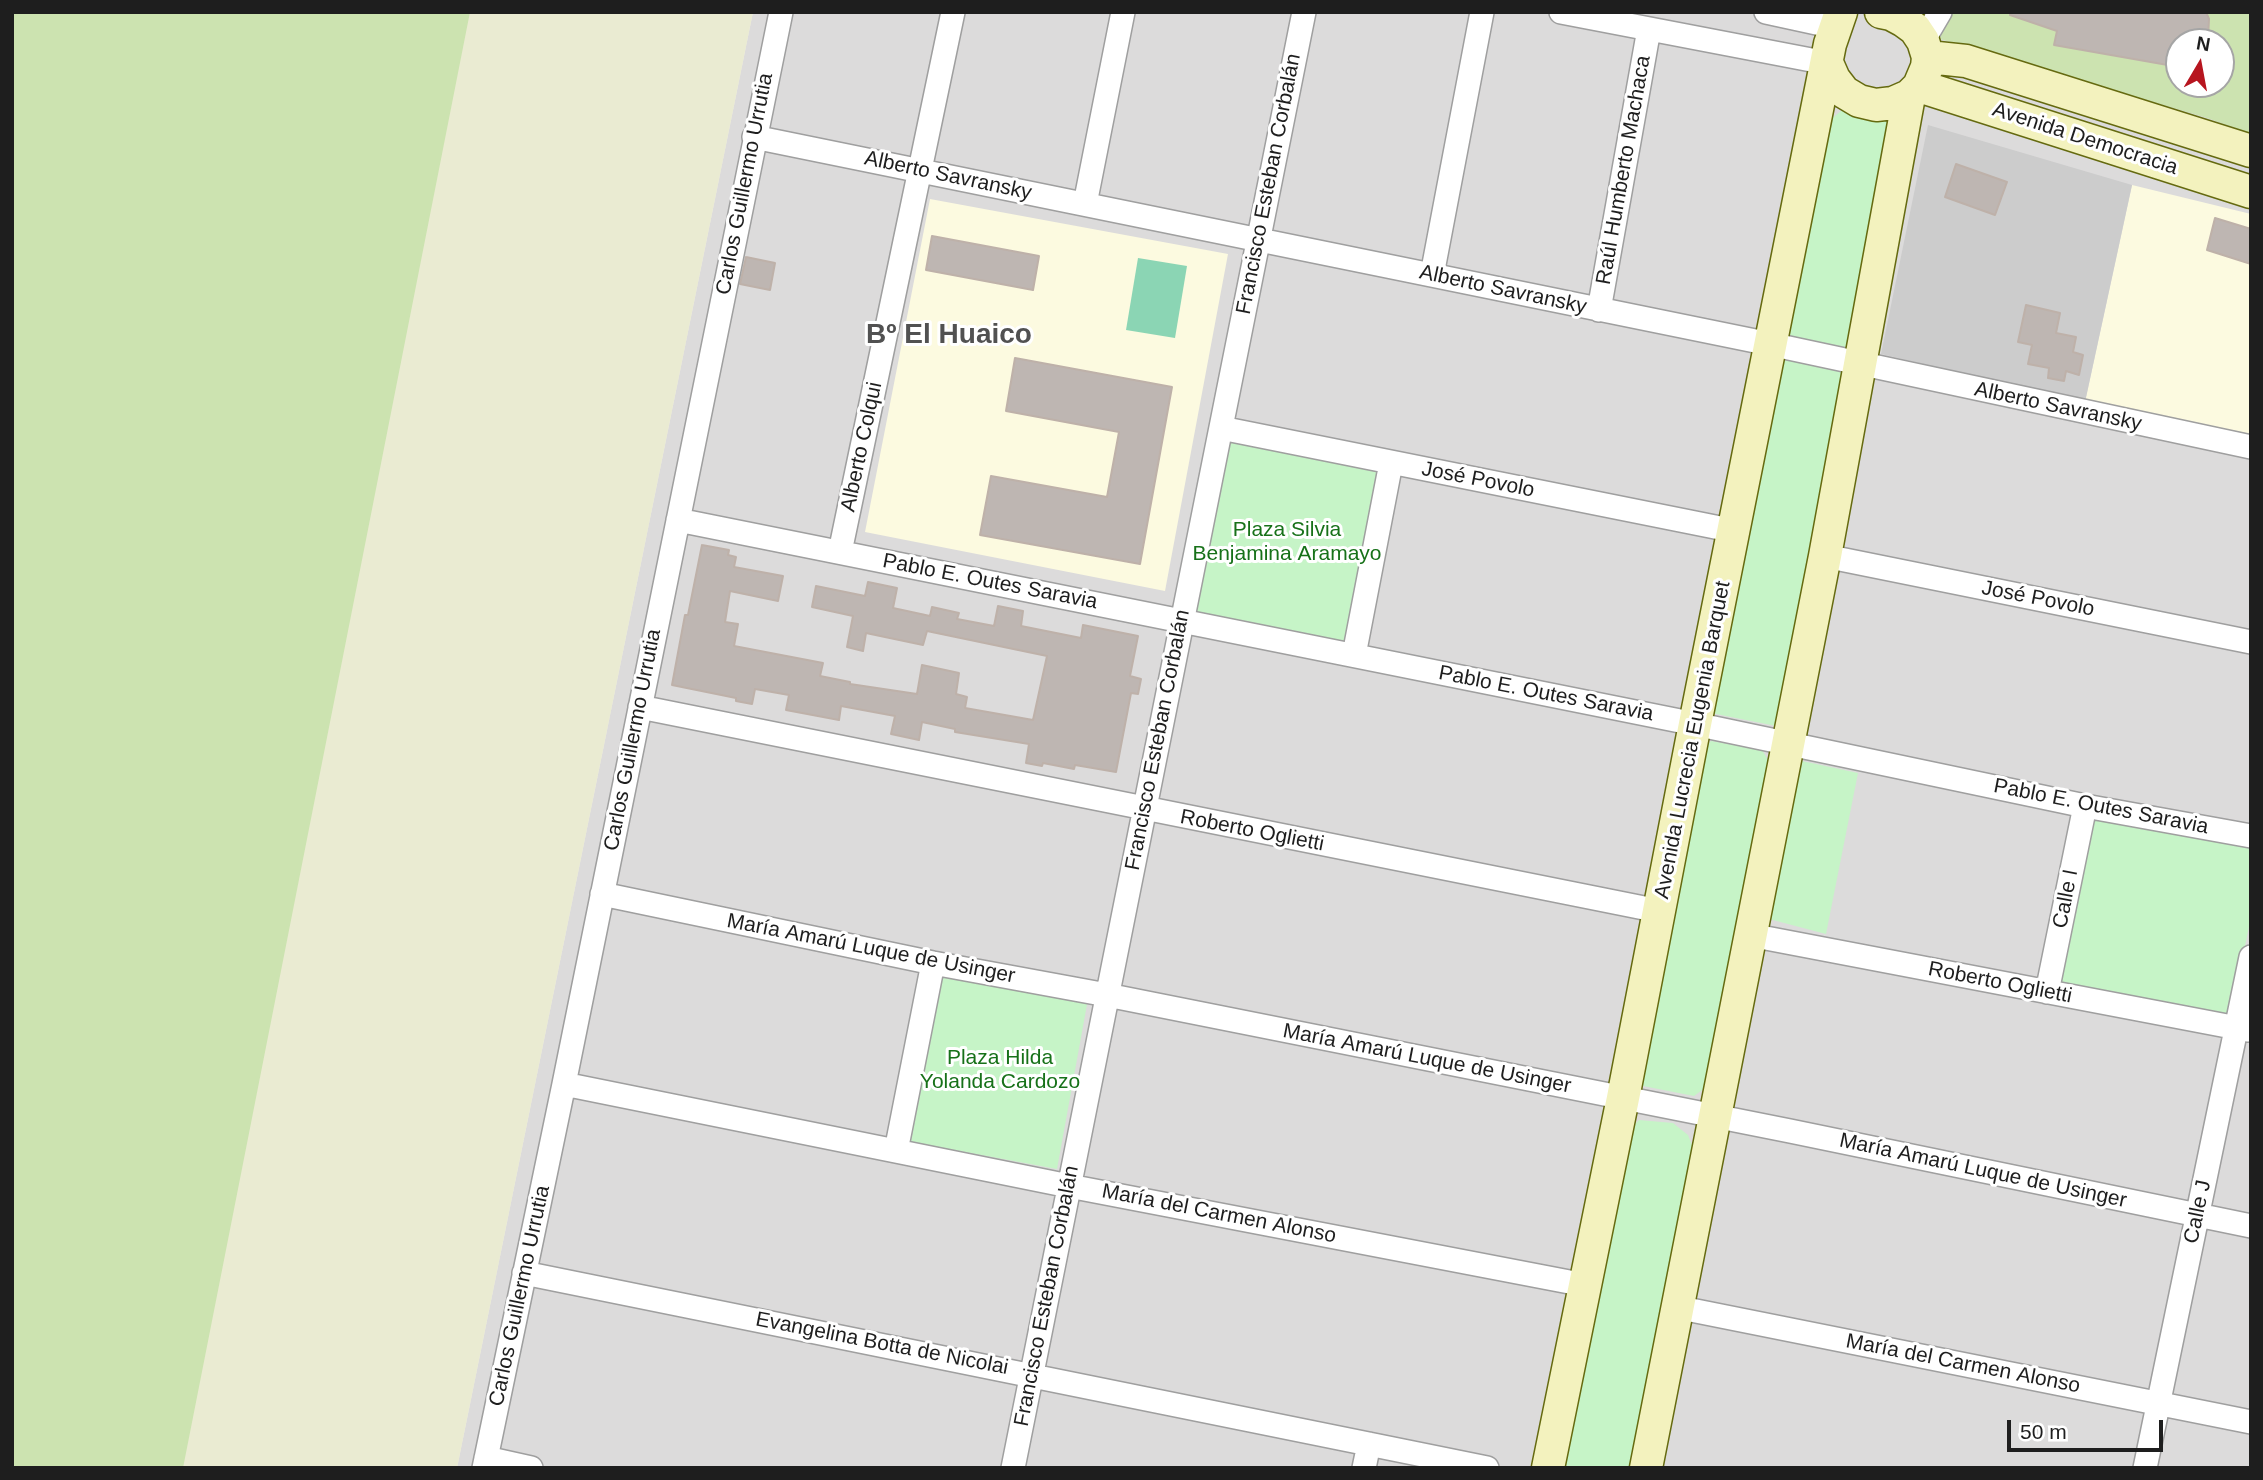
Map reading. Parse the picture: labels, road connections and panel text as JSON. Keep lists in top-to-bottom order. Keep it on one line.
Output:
{"streets":{"street":["Avenida Democracia","Raúl Humberto Machaca","Alberto Savransky","Carlos Guillermo Urrutia","Francisco Esteban Corbalán","Alberto Colqui","José Povolo","Pablo E. Outes Saravia","Avenida Lucrecia Eugenia Barquet","Roberto Oglietti","Calle I","María Amarú Luque de Usinger","Calle J","María del Carmen Alonso","Evangelina Botta de Nicolai"]},"crossings":[["Raúl Humberto Machaca","Alberto Savransky"],["Alberto Savransky","Carlos Guillermo Urrutia"],["Alberto Savransky","Francisco Esteban Corbalán"],["Alberto Savransky","Alberto Colqui"],["Alberto Savransky","Avenida Lucrecia Eugenia Barquet"],["Carlos Guillermo Urrutia","Pablo E. Outes Saravia"],["Carlos Guillermo Urrutia","Roberto Oglietti"],["Carlos Guillermo Urrutia","María Amarú Luque de Usinger"],["Carlos Guillermo Urrutia","María del Carmen Alonso"],["Carlos Guillermo Urrutia","Evangelina Botta de Nicolai"],["Francisco Esteban Corbalán","José Povolo"],["Francisco Esteban Corbalán","Pablo E. Outes Saravia"],["Francisco Esteban Corbalán","Roberto Oglietti"],["Francisco Esteban Corbalán","María Amarú Luque de Usinger"],["Francisco Esteban Corbalán","María del Carmen Alonso"],["Francisco Esteban Corbalán","Evangelina Botta de Nicolai"],["Alberto Colqui","Pablo E. Outes Saravia"],["José Povolo","Avenida Lucrecia Eugenia Barquet"],["Pablo E. Outes Saravia","Avenida Lucrecia Eugenia Barquet"],["Pablo E. Outes Saravia","Calle I"],["Avenida Lucrecia Eugenia Barquet","Roberto Oglietti"],["Avenida Lucrecia Eugenia Barquet","María Amarú Luque de Usinger"],["Avenida Lucrecia Eugenia Barquet","María del Carmen Alonso"],["Roberto Oglietti","Calle I"],["Roberto Oglietti","Calle J"],["María Amarú Luque de Usinger","Calle J"],["Calle J","María del Carmen Alonso"]],"districts":["Bº El Huaico"],"parks":["Plaza Silvia Benjamina Aramayo","Plaza Hilda Yolanda Cardozo"],"scale_bar":"50 m","north":"top"}
